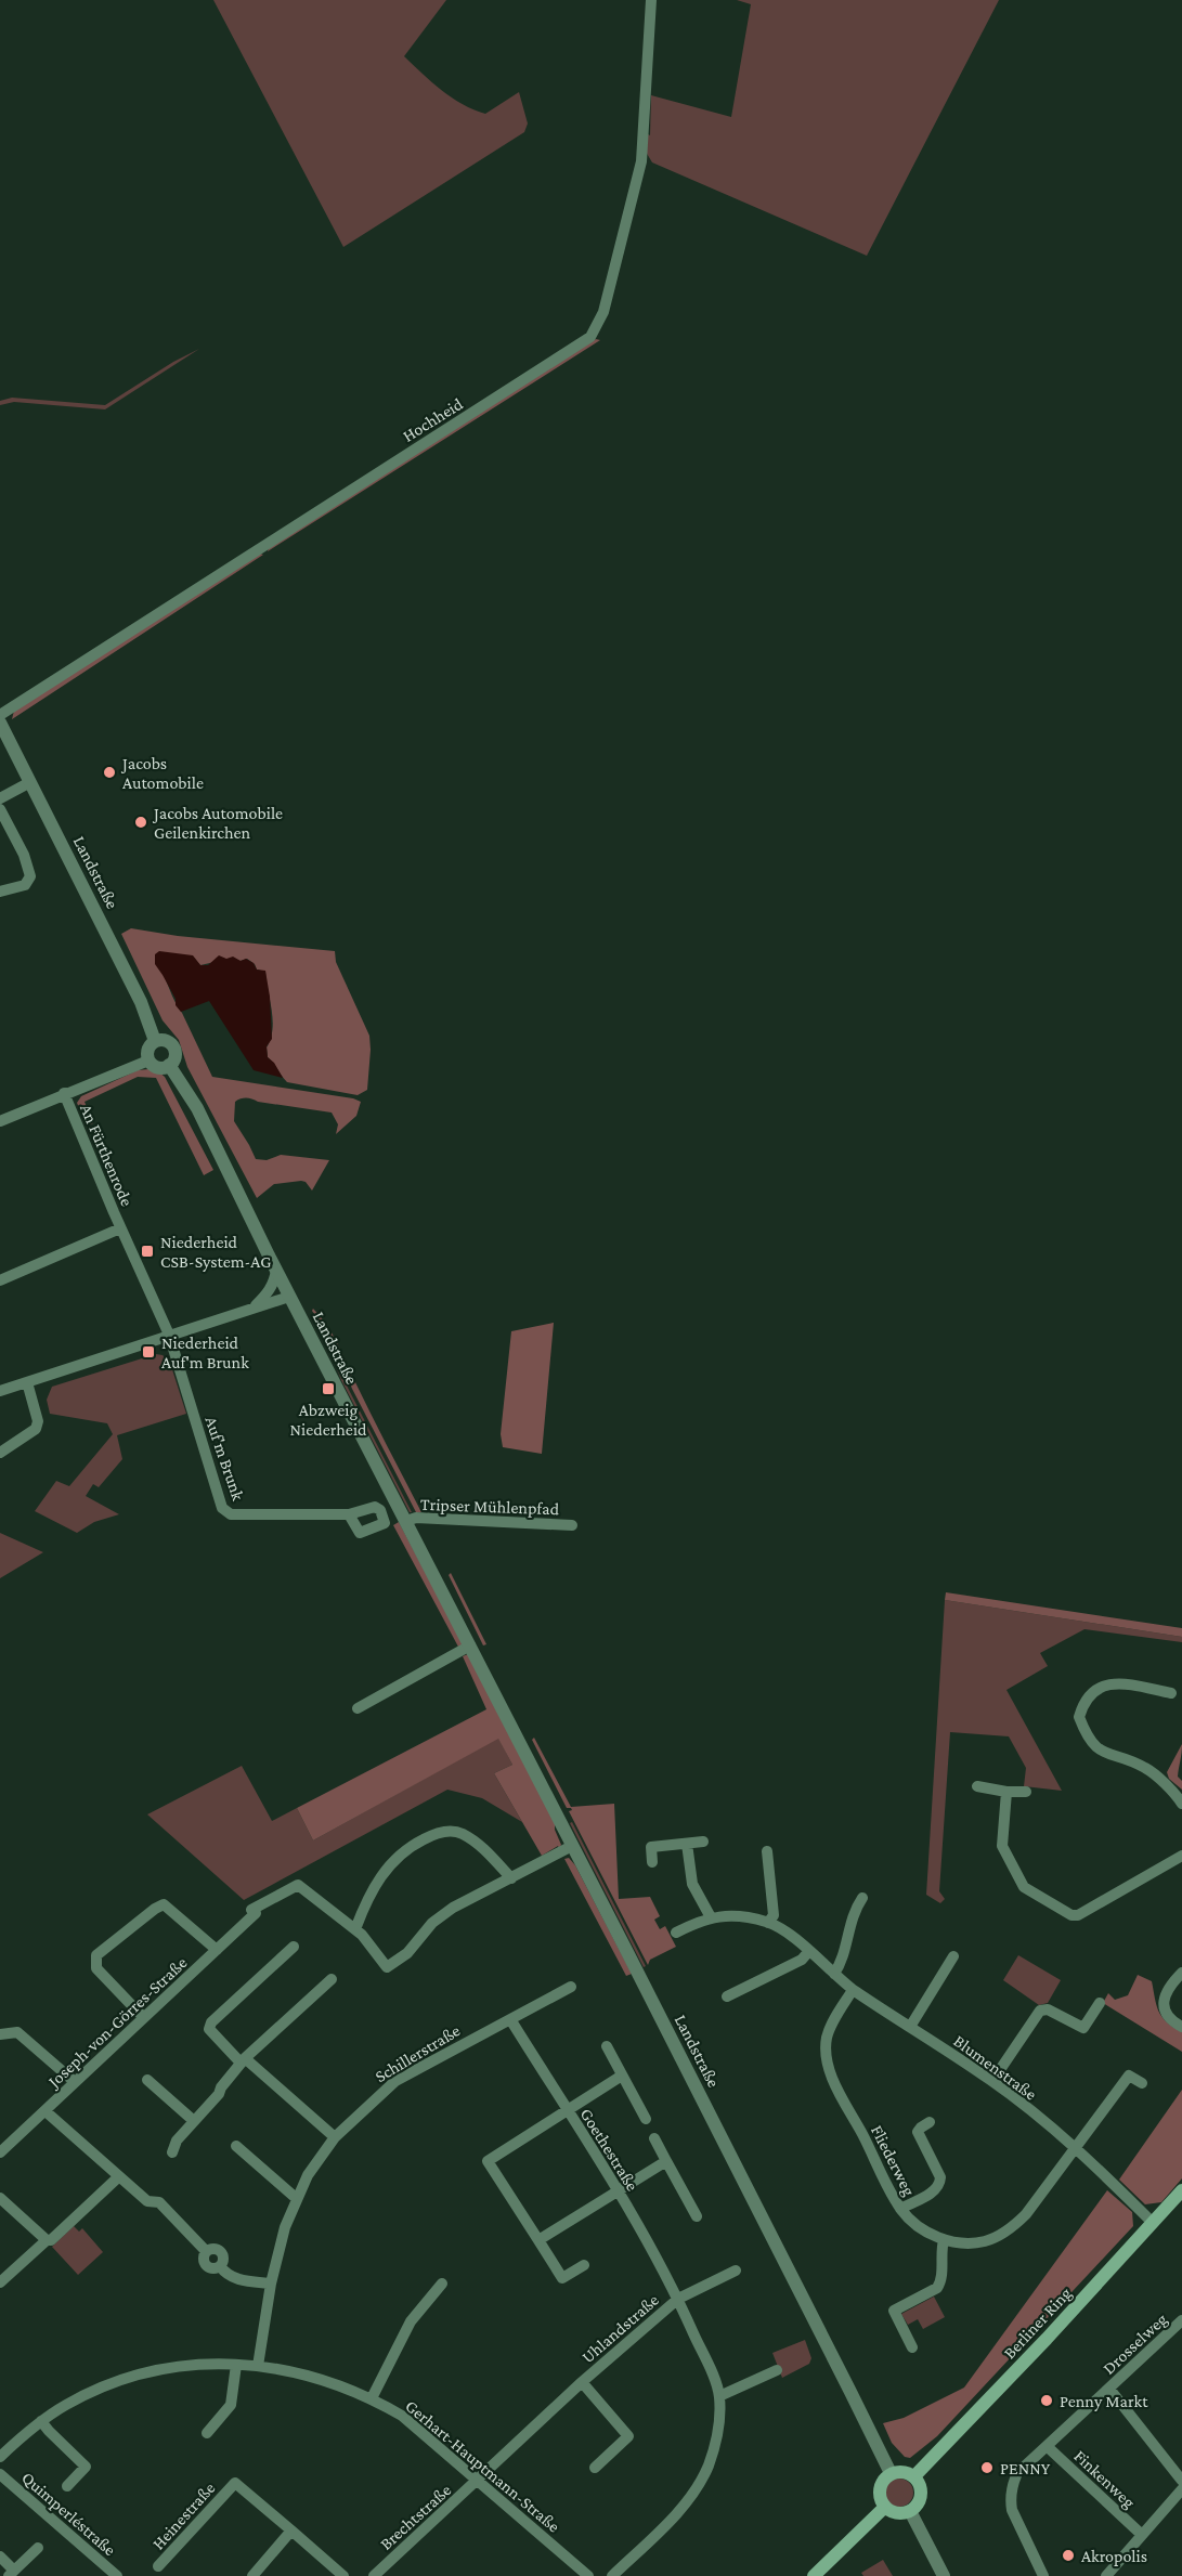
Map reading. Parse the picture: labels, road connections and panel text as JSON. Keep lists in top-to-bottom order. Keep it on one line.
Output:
{"streets":{"main road":["Berliner Ring"],"street":["Hochheid","Landstraße","An Fürthenrode","Auf'm Brunk","Tripser Mühlenpfad","Joseph-von-Görres-Straße","Schillerstraße","Blumenstraße","Goethestraße","Fliederweg","Uhlandstraße","Drosselweg","Gerhart-Hauptmann-Straße","Finkenweg","Quimperléstraße","Heinestraße","Brechtstraße"]},"crossings":[["Landstraße","An Fürthenrode"],["Landstraße","Tripser Mühlenpfad"],["Landstraße","Berliner Ring"],["An Fürthenrode","Auf'm Brunk"],["Schillerstraße","Goethestraße"],["Schillerstraße","Gerhart-Hauptmann-Straße"],["Blumenstraße","Fliederweg"],["Blumenstraße","Berliner Ring"],["Goethestraße","Uhlandstraße"],["Uhlandstraße","Gerhart-Hauptmann-Straße"],["Uhlandstraße","Brechtstraße"],["Drosselweg","Finkenweg"],["Gerhart-Hauptmann-Straße","Brechtstraße"]],"places":{"other":["Jacobs Automobile","Jacobs Automobile Geilenkirchen","Penny Markt","PENNY","Akropolis"],"transit":["Niederheid CSB-System-AG","Niederheid Auf'm Brunk","Abzweig Niederheid"]}}
